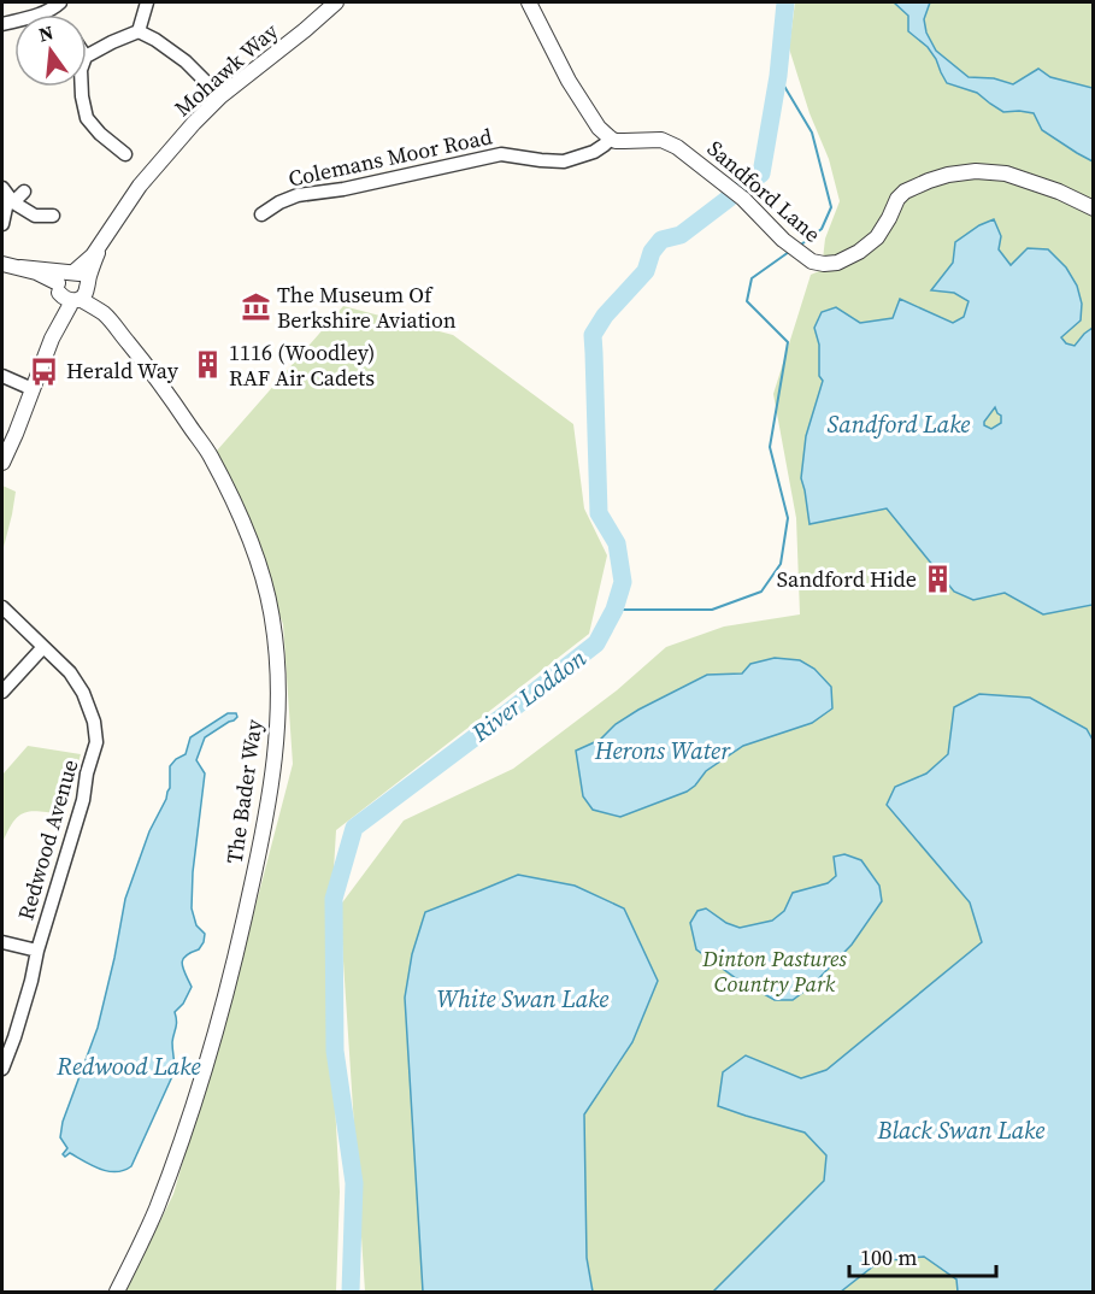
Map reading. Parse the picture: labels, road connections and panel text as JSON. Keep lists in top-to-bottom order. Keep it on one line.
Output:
{"streets":{"street":["Mohawk Way","Colemans Moor Road","Sandford Lane","The Bader Way","Redwood Avenue"]},"crossings":[["Mohawk Way","The Bader Way"],["Colemans Moor Road","Sandford Lane"]],"water":["Sandford Lake","River Loddon","Herons Water","White Swan Lake","Redwood Lake","Black Swan Lake"],"parks":["Dinton Pastures Country Park"],"places":{"museum":["The Museum Of Berkshire Aviation"],"building":["1116 (Woodley) RAF Air Cadets","Sandford Hide"],"bus stop":["Herald Way"]},"scale_bar":"100 m","north":"top"}
